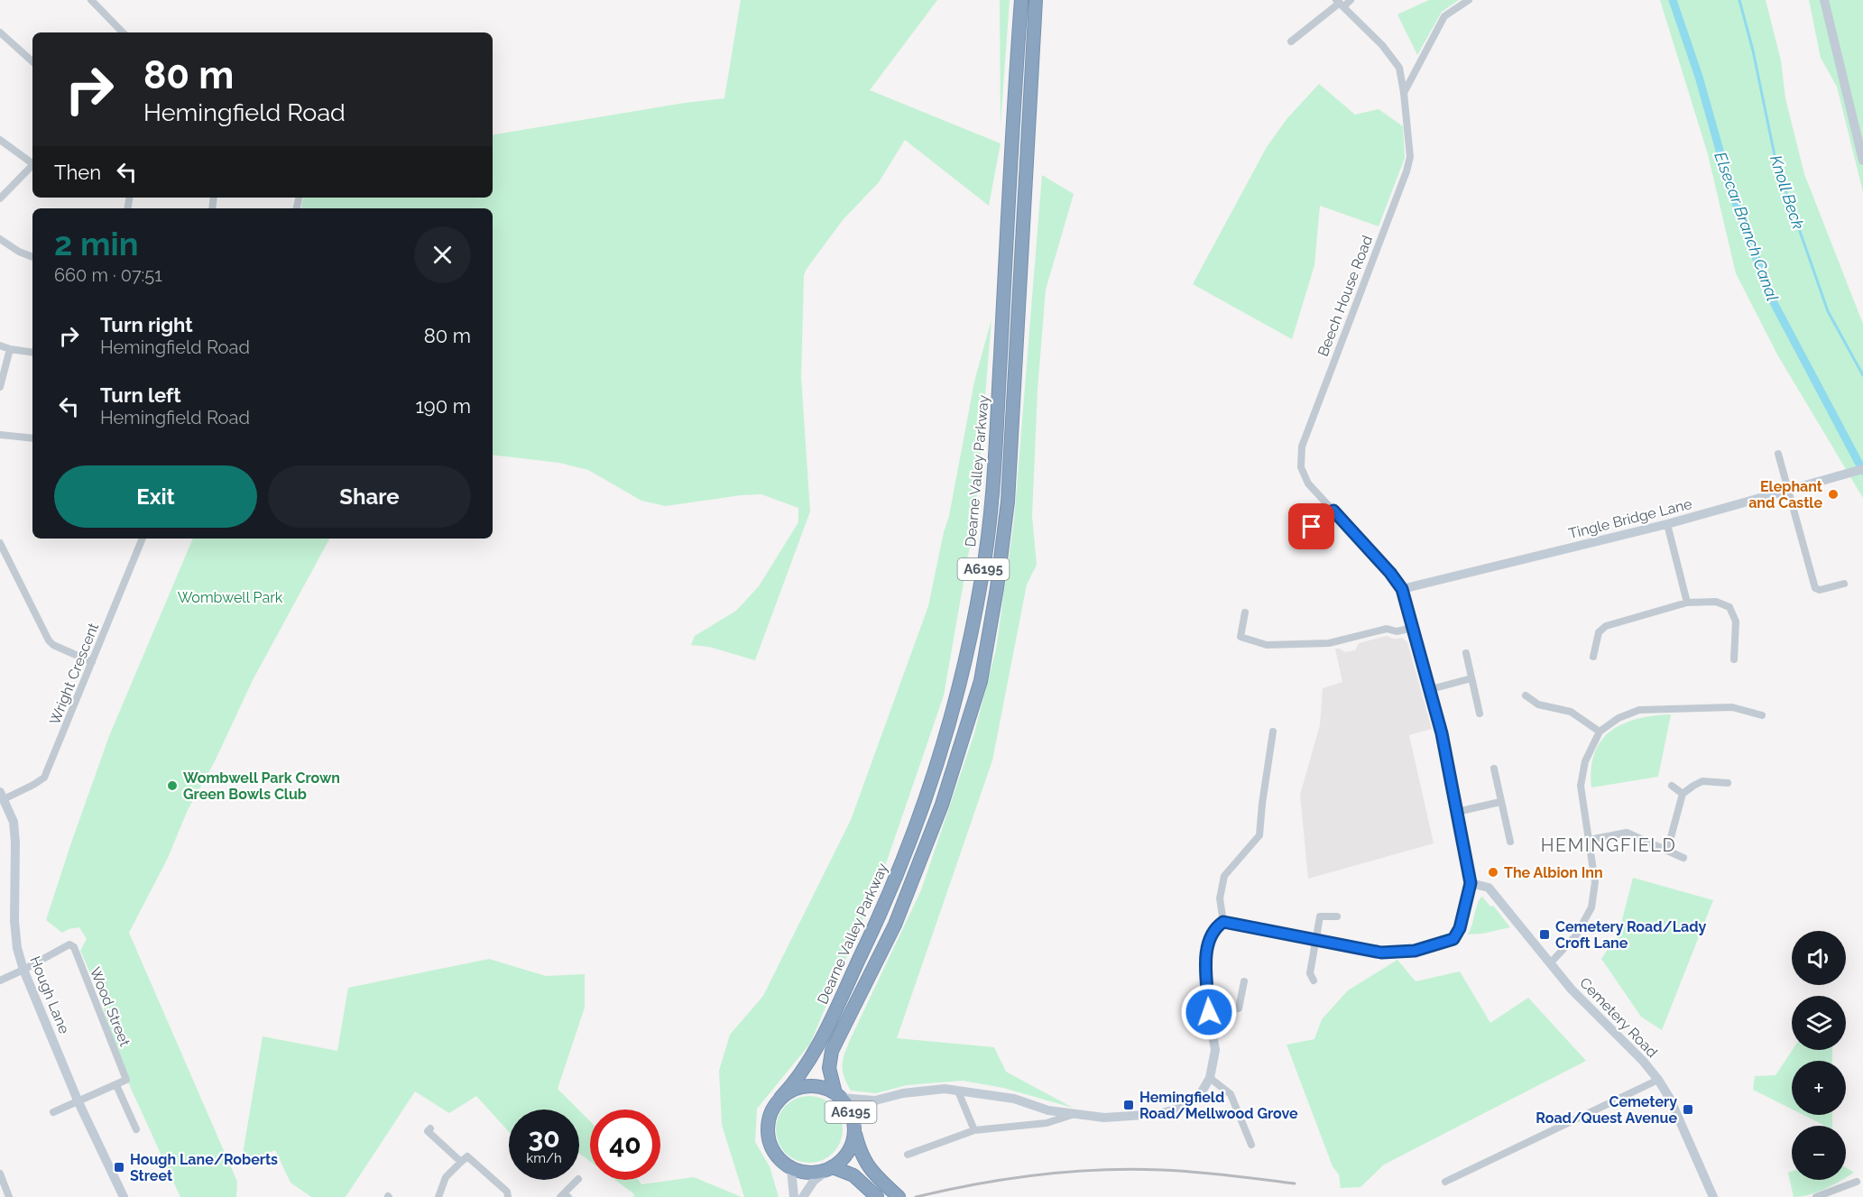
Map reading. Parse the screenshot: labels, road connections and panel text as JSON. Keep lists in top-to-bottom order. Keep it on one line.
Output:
{"streets":{"highway":["Dearne Valley Parkway","A6195"],"street":["Beech House Road","Tingle Bridge Lane","Wright Crescent","Hough Lane","Wood Street","Cemetery Road"]},"crossings":[["Beech House Road","Tingle Bridge Lane"],["Dearne Valley Parkway","A6195"],["Wright Crescent","Hough Lane"],["Hough Lane","Wood Street"]],"districts":["HEMINGFIELD"],"water":["Knoll Beck","Elsecar Branch Canal"],"parks":["Wombwell Park"],"places":{"other":["Elephant and Castle","Wombwell Park Crown Green Bowls Club","The Albion Inn"],"transit":["Cemetery Road/Lady Croft Lane","Hemingfield Road/Mellwood Grove","Cemetery Road/Quest Avenue","Hough Lane/Roberts Street"]},"page":{"turn":["80 m","Hemingfield Road"],"then":"Then","heading":["2 min","660 m · 07:51"],"list":[{"name":"Turn right","note":"Hemingfield Road","value":"80 m"},{"name":"Turn left","note":"Hemingfield Road","value":"190 m"}],"buttons":["Exit","Share"],"map_buttons":["+","−"],"speed":"30 km/h","limit":"40"}}
